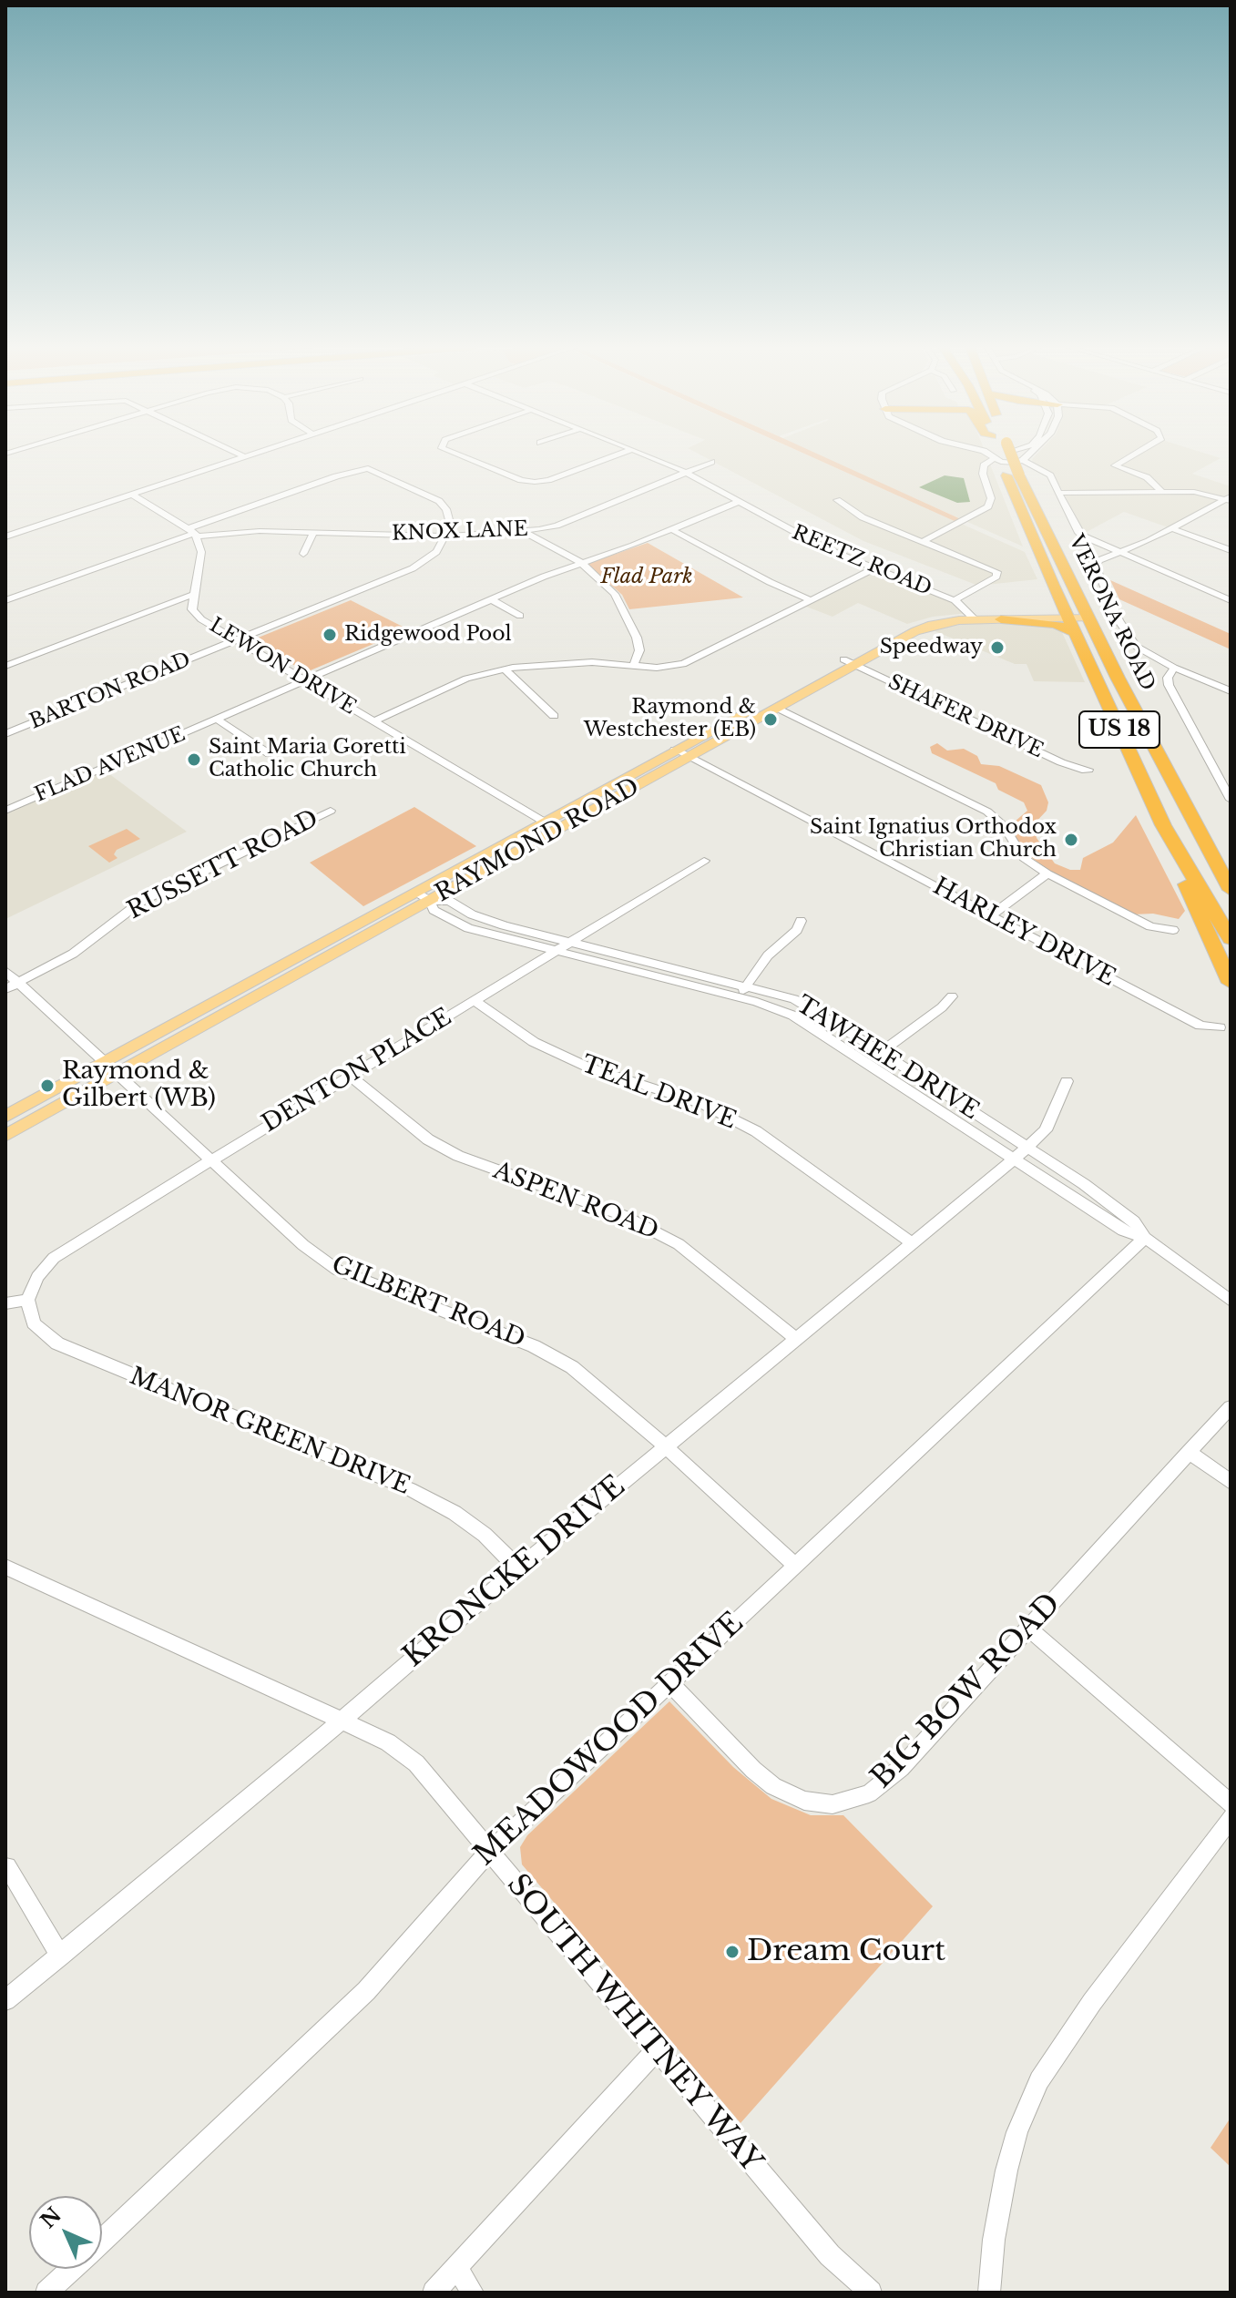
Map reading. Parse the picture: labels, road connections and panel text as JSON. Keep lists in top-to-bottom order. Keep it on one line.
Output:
{"streets":{"highway":["VERONA ROAD","US 18"],"main road":["RAYMOND ROAD"],"street":["KNOX LANE","REETZ ROAD","LEWON DRIVE","BARTON ROAD","SHAFER DRIVE","FLAD AVENUE","RUSSETT ROAD","HARLEY DRIVE","TAWHEE DRIVE","DENTON PLACE","TEAL DRIVE","ASPEN ROAD","GILBERT ROAD","MANOR GREEN DRIVE","KRONCKE DRIVE","BIG BOW ROAD","MEADOWOOD DRIVE","SOUTH WHITNEY WAY"]},"crossings":[["KNOX LANE","REETZ ROAD"],["KNOX LANE","LEWON DRIVE"],["KNOX LANE","BARTON ROAD"],["REETZ ROAD","FLAD AVENUE"],["REETZ ROAD","RAYMOND ROAD"],["VERONA ROAD","RAYMOND ROAD"],["LEWON DRIVE","BARTON ROAD"],["LEWON DRIVE","FLAD AVENUE"],["LEWON DRIVE","RAYMOND ROAD"],["SHAFER DRIVE","RAYMOND ROAD"],["RAYMOND ROAD","HARLEY DRIVE"],["RAYMOND ROAD","TAWHEE DRIVE"],["RAYMOND ROAD","GILBERT ROAD"],["RUSSETT ROAD","GILBERT ROAD"],["TAWHEE DRIVE","DENTON PLACE"],["TAWHEE DRIVE","KRONCKE DRIVE"],["TAWHEE DRIVE","MEADOWOOD DRIVE"],["DENTON PLACE","TEAL DRIVE"],["DENTON PLACE","ASPEN ROAD"],["DENTON PLACE","GILBERT ROAD"],["DENTON PLACE","MANOR GREEN DRIVE"],["TEAL DRIVE","KRONCKE DRIVE"],["ASPEN ROAD","KRONCKE DRIVE"],["GILBERT ROAD","KRONCKE DRIVE"],["GILBERT ROAD","MEADOWOOD DRIVE"],["MANOR GREEN DRIVE","KRONCKE DRIVE"],["KRONCKE DRIVE","SOUTH WHITNEY WAY"],["BIG BOW ROAD","MEADOWOOD DRIVE"],["MEADOWOOD DRIVE","SOUTH WHITNEY WAY"]],"parks":["Flad Park"],"places":["Ridgewood Pool","Speedway","Raymond & Westchester (EB)","Saint Maria Goretti Catholic Church","Saint Ignatius Orthodox Christian Church","Raymond & Gilbert (WB)","Dream Court"],"north":"top left"}
